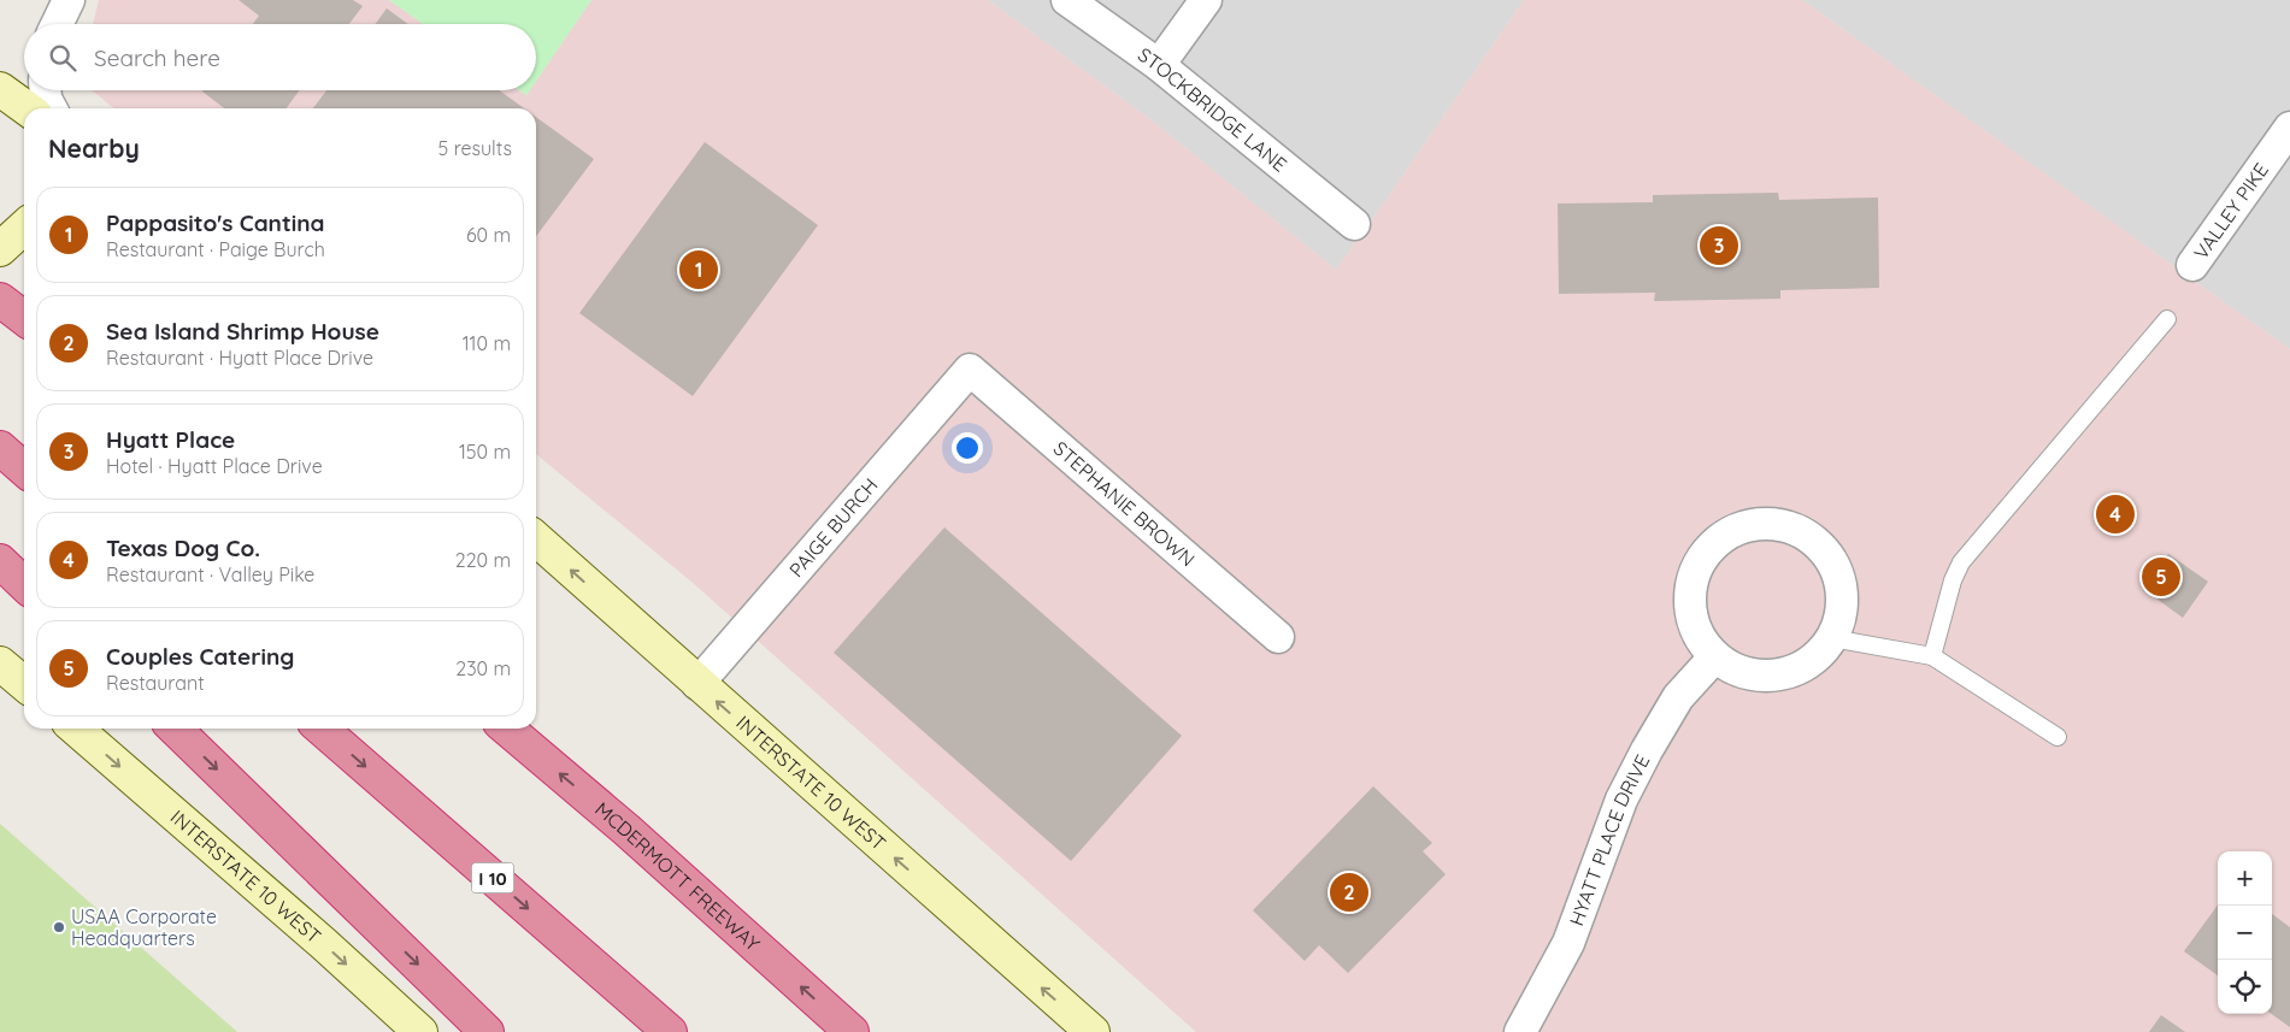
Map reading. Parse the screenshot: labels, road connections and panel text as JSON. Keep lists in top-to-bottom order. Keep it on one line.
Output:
{"streets":{"highway":["MCDERMOTT FREEWAY","I 10"],"main road":["INTERSTATE 10 WEST"],"street":["STOCKBRIDGE LANE","VALLEY PIKE","STEPHANIE BROWN","PAIGE BURCH","HYATT PLACE DRIVE"]},"crossings":[["STEPHANIE BROWN","PAIGE BURCH"],["PAIGE BURCH","INTERSTATE 10 WEST"]],"places":["USAA Corporate Headquarters"],"page":{"search":"Search here","heading":["Nearby","5 results"],"list":[{"mark":"1","name":"Pappasito's Cantina","note":"Restaurant · Paige Burch","value":"60 m"},{"mark":"2","name":"Sea Island Shrimp House","note":"Restaurant · Hyatt Place Drive","value":"110 m"},{"mark":"3","name":"Hyatt Place","note":"Hotel · Hyatt Place Drive","value":"150 m"},{"mark":"4","name":"Texas Dog Co.","note":"Restaurant · Valley Pike","value":"220 m"},{"mark":"5","name":"Couples Catering","note":"Restaurant","value":"230 m"}],"pins":["3","1","4","5","2"],"map_buttons":["+","−"]}}
